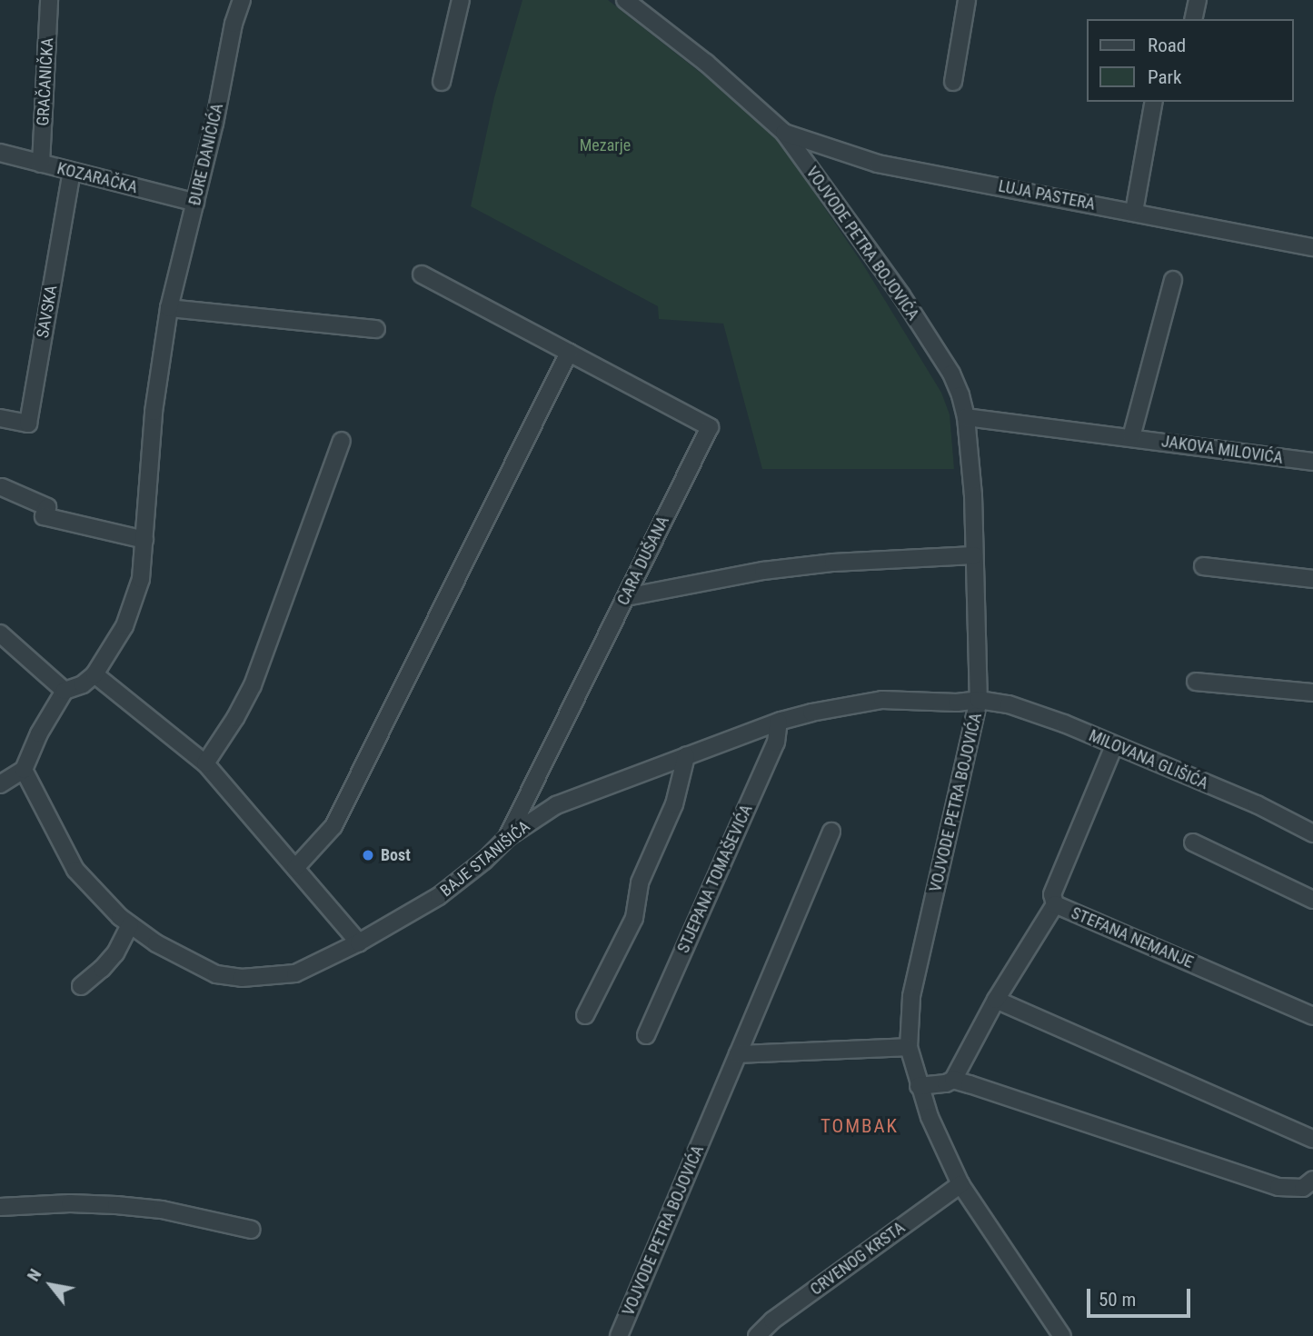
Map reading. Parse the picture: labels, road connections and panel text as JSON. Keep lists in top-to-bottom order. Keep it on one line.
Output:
{"streets":{"street":["GRAČANIČKA","ĐURE DANIČIĆA","KOZARAČKA","LUJA PASTERA","VOJVODE PETRA BOJOVIĆA","SAVSKA","JAKOVA MILOVIĆA","CARA DUŠANA","MILOVANA GLIŠIĆA","BAJE STANIŠIĆA","STJEPANA TOMAŠEVIĆA","STEFANA NEMANJE","CRVENOG KRSTA"]},"crossings":[["GRAČANIČKA","KOZARAČKA"],["ĐURE DANIČIĆA","KOZARAČKA"],["ĐURE DANIČIĆA","BAJE STANIŠIĆA"],["KOZARAČKA","SAVSKA"],["LUJA PASTERA","VOJVODE PETRA BOJOVIĆA"],["VOJVODE PETRA BOJOVIĆA","JAKOVA MILOVIĆA"],["VOJVODE PETRA BOJOVIĆA","MILOVANA GLIŠIĆA"],["VOJVODE PETRA BOJOVIĆA","BAJE STANIŠIĆA"],["VOJVODE PETRA BOJOVIĆA","CRVENOG KRSTA"],["CARA DUŠANA","BAJE STANIŠIĆA"],["MILOVANA GLIŠIĆA","BAJE STANIŠIĆA"],["BAJE STANIŠIĆA","STJEPANA TOMAŠEVIĆA"]],"districts":["TOMBAK"],"parks":["Mezarje"],"places":["Bost"],"legend":["Road","Park"],"scale_bar":"50 m","north":"top left"}
